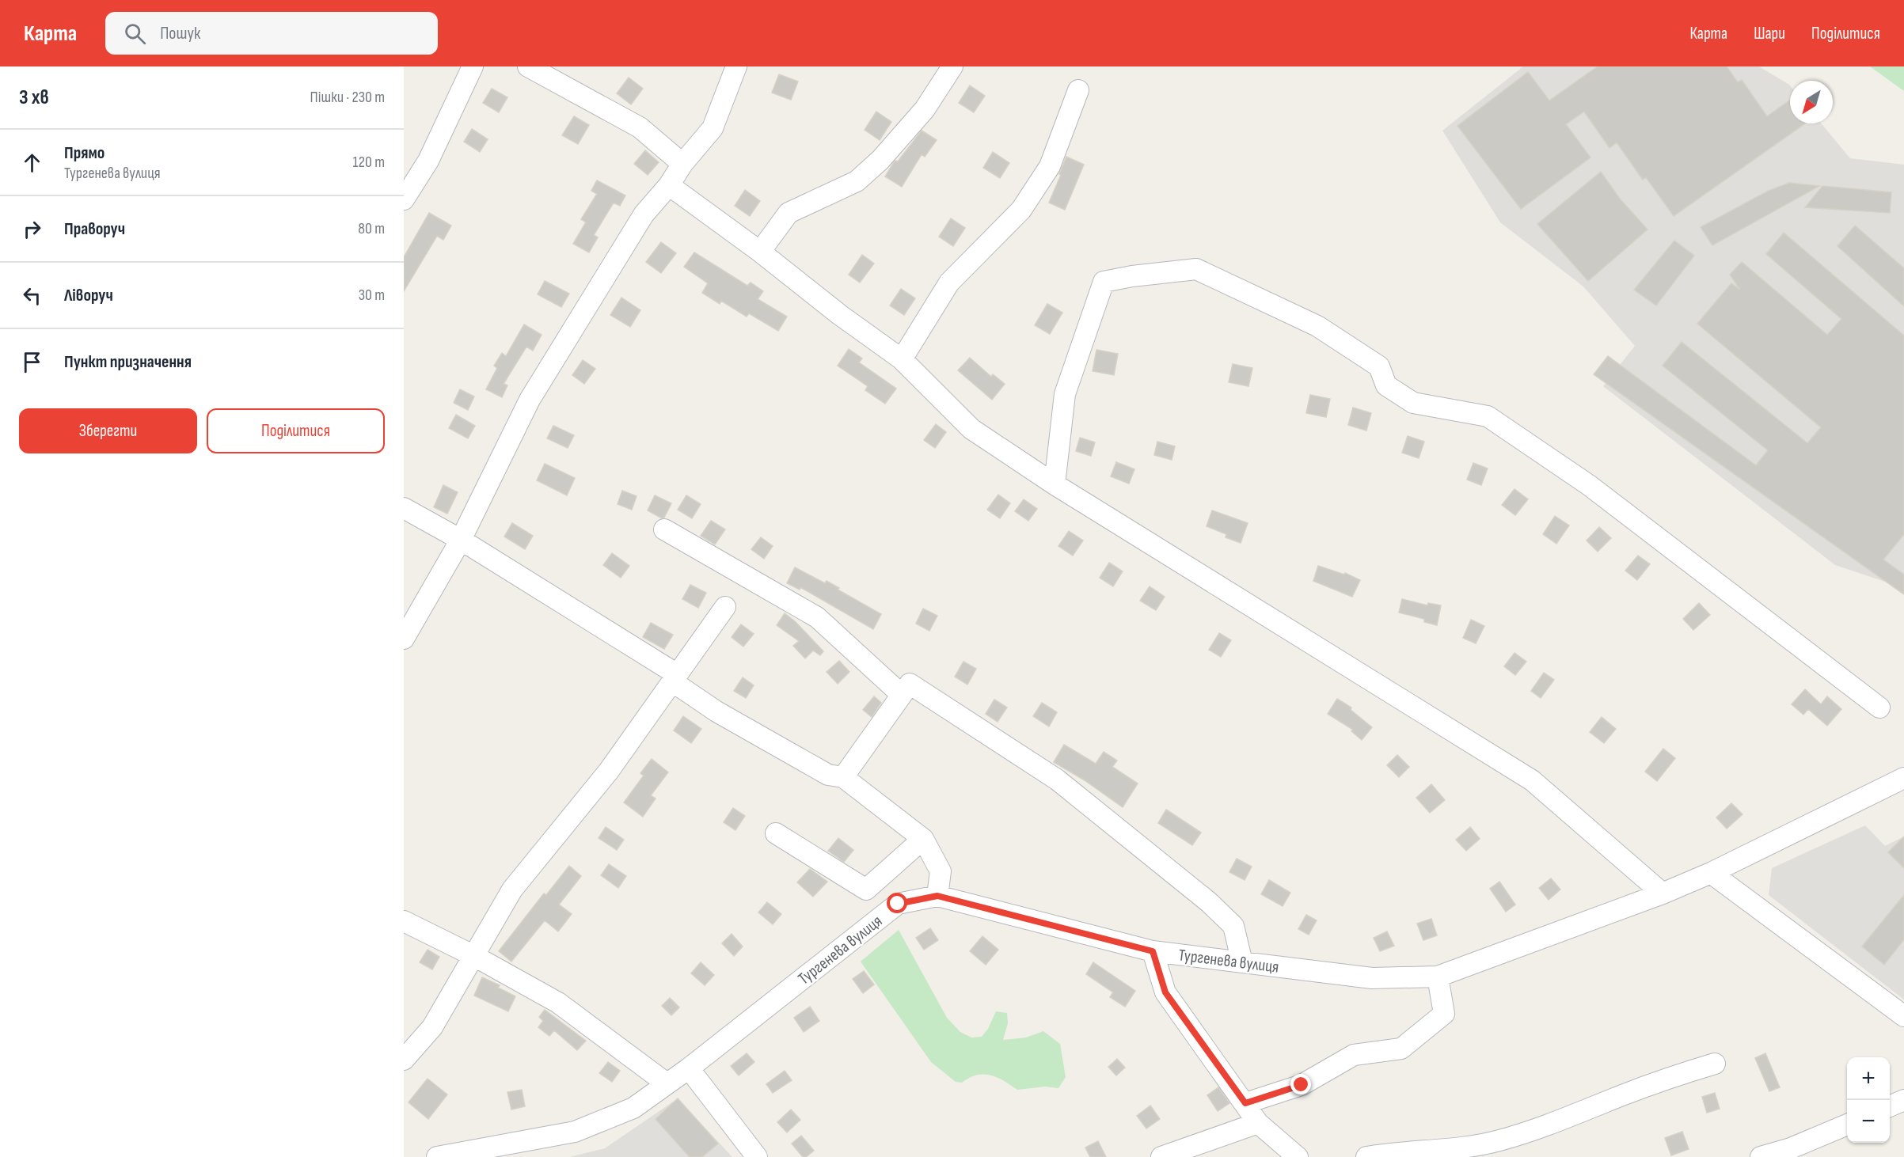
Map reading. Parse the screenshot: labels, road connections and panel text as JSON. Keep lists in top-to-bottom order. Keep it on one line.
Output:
{"streets":{"street":["Тургенева вулиця"]},"north":"bottom left","page":{"header":"Карта","search":"Пошук","nav":["Карта","Шари","Поділитися"],"heading":["3 хв","Пішки · 230 m"],"list":[["Прямо","Тургенева вулиця","120 m"],["Праворуч","80 m"],["Ліворуч","30 m"],"Пункт призначення"],"buttons":["Зберегти","Поділитися"],"map_buttons":["+","−"]}}
